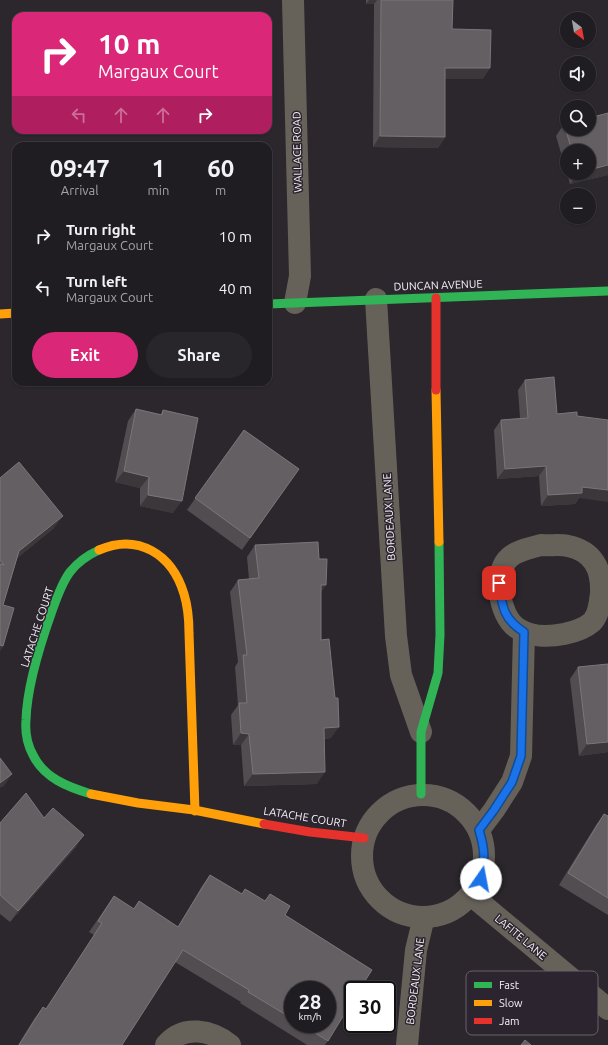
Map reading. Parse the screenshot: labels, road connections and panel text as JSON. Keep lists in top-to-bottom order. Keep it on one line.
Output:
{"streets":{"street":["WALLACE ROAD","DUNCAN AVENUE","BORDEAUX LANE","LATACHE COURT","LAFITE LANE"]},"crossings":[["WALLACE ROAD","DUNCAN AVENUE"],["DUNCAN AVENUE","BORDEAUX LANE"],["BORDEAUX LANE","LATACHE COURT"],["BORDEAUX LANE","LAFITE LANE"],["LATACHE COURT","LAFITE LANE"]],"legend":["Fast","Slow","Jam"],"north":"bottom right","page":{"map_buttons":["+","−"],"turn":["10 m","Margaux Court"],"eta":["09:47","Arrival","1","min","60","m"],"list":[{"name":"Turn right","note":"Margaux Court","value":"10 m"},{"name":"Turn left","note":"Margaux Court","value":"40 m"}],"buttons":["Exit","Share"],"speed":"28 km/h","limit":"30"}}
